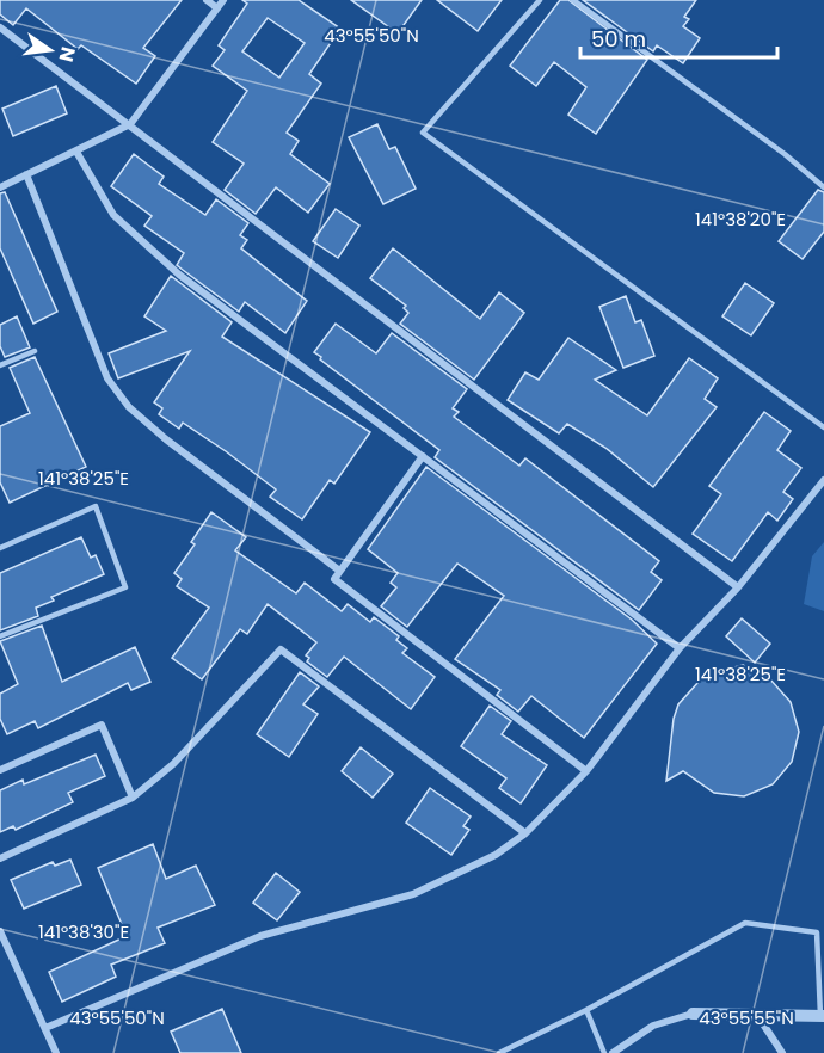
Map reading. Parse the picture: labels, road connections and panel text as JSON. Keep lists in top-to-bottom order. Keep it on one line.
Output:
{"scale_bar":"50 m","north":"right","coordinates":["43°55'50\"N","141°38'20\"E","141°38'25\"E","141°38'30\"E","43°55'55\"N"]}
